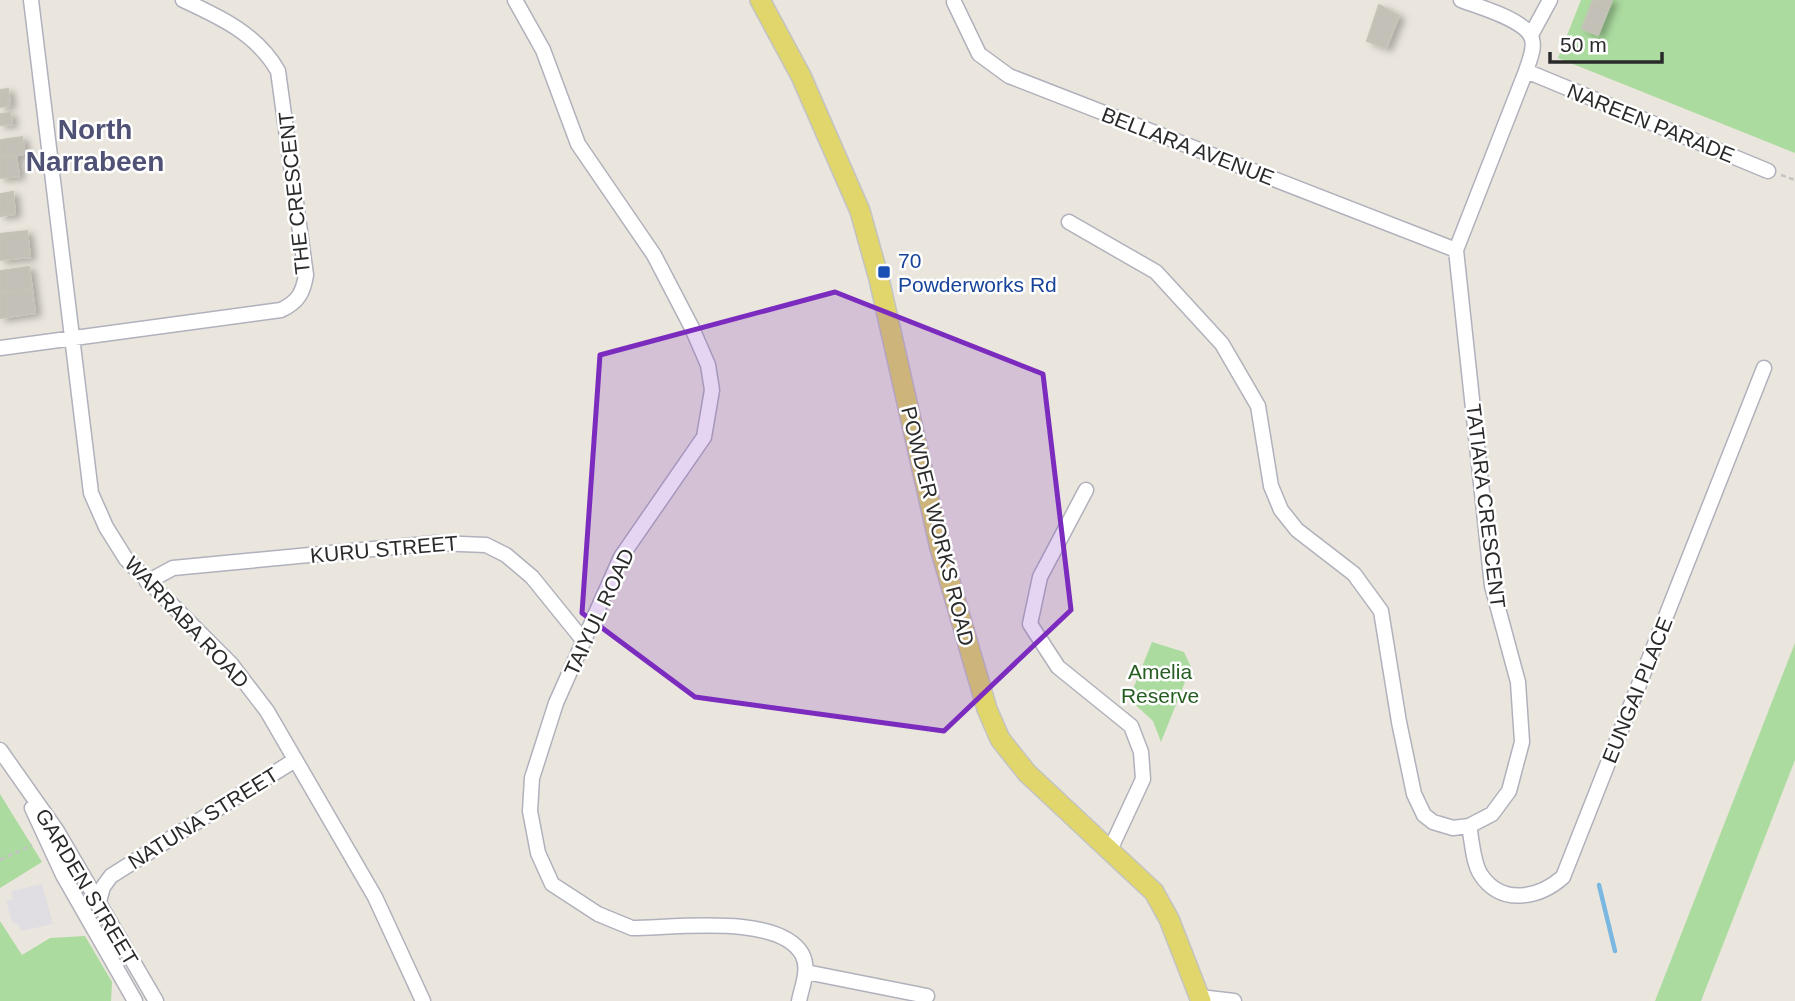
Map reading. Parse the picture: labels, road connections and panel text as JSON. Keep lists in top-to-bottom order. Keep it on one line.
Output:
{"streets":{"main road":["POWDER WORKS ROAD"],"street":["NAREEN PARADE","BELLARA AVENUE","THE CRESCENT","TATIARA CRESCENT","KURU STREET","TAIYUL ROAD","WARRABA ROAD","EUNGAI PLACE","NATUNA STREET","GARDEN STREET"]},"crossings":[["NAREEN PARADE","TATIARA CRESCENT"],["BELLARA AVENUE","TATIARA CRESCENT"],["THE CRESCENT","WARRABA ROAD"],["TATIARA CRESCENT","EUNGAI PLACE"],["KURU STREET","TAIYUL ROAD"],["KURU STREET","WARRABA ROAD"],["WARRABA ROAD","NATUNA STREET"],["NATUNA STREET","GARDEN STREET"]],"districts":["North Narrabeen"],"parks":["Amelia Reserve"],"places":{"transit":["70 Powderworks Rd"]},"scale_bar":"50 m"}
